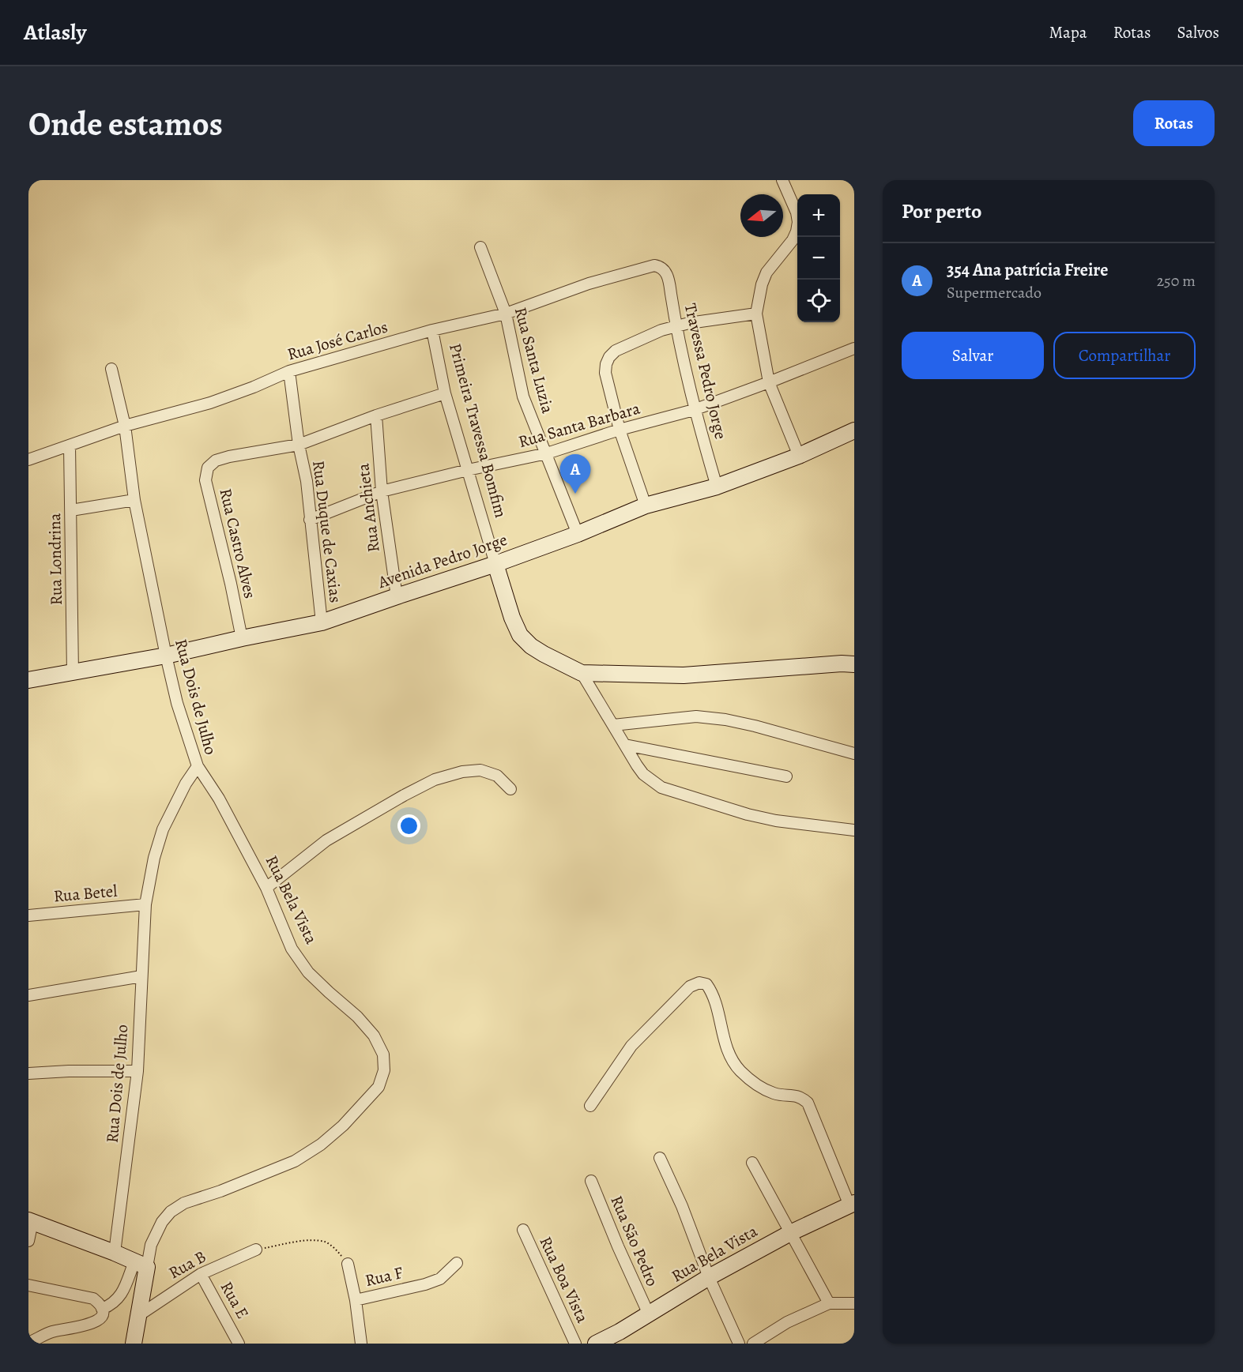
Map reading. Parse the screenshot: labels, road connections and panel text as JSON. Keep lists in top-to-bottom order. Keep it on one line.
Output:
{"streets":{"street":["Rua José Carlos","Rua Santa Luzia","Travessa Pedro Jorge","Rua Santa Barbara","Primeira Travessa Bomfim","Rua Anchieta","Rua Duque de Caxias","Rua Castro Alves","Rua Londrina","Avenida Pedro Jorge","Rua Dois de Julho","Rua Betel","Rua Bela Vista","Rua São Pedro","Rua B","Rua F","Rua Boa Vista","Rua E"]},"crossings":[["Rua José Carlos","Rua Santa Luzia"],["Rua José Carlos","Travessa Pedro Jorge"],["Rua José Carlos","Primeira Travessa Bomfim"],["Rua José Carlos","Rua Duque de Caxias"],["Rua José Carlos","Rua Londrina"],["Rua José Carlos","Rua Dois de Julho"],["Rua Santa Luzia","Rua Santa Barbara"],["Rua Santa Luzia","Avenida Pedro Jorge"],["Travessa Pedro Jorge","Rua Santa Barbara"],["Travessa Pedro Jorge","Avenida Pedro Jorge"],["Rua Santa Barbara","Primeira Travessa Bomfim"],["Rua Santa Barbara","Rua Anchieta"],["Rua Santa Barbara","Rua Duque de Caxias"],["Primeira Travessa Bomfim","Avenida Pedro Jorge"],["Rua Anchieta","Avenida Pedro Jorge"],["Rua Duque de Caxias","Rua Castro Alves"],["Rua Duque de Caxias","Avenida Pedro Jorge"],["Rua Castro Alves","Avenida Pedro Jorge"],["Rua Londrina","Avenida Pedro Jorge"],["Avenida Pedro Jorge","Rua Dois de Julho"],["Rua Dois de Julho","Rua Betel"],["Rua Dois de Julho","Rua Bela Vista"],["Rua Bela Vista","Rua São Pedro"],["Rua B","Rua E"]],"north":"left","page":{"header":"Atlasly","nav":["Mapa","Rotas","Salvos"],"buttons":["Rotas",["Salvar","Compartilhar"]],"title":"Onde estamos","heading":"Por perto","map_buttons":["+","−"],"list":[{"mark":"A","name":"354 Ana patrícia Freire","note":"Supermercado","value":"250 m"}],"pins":"A"}}
